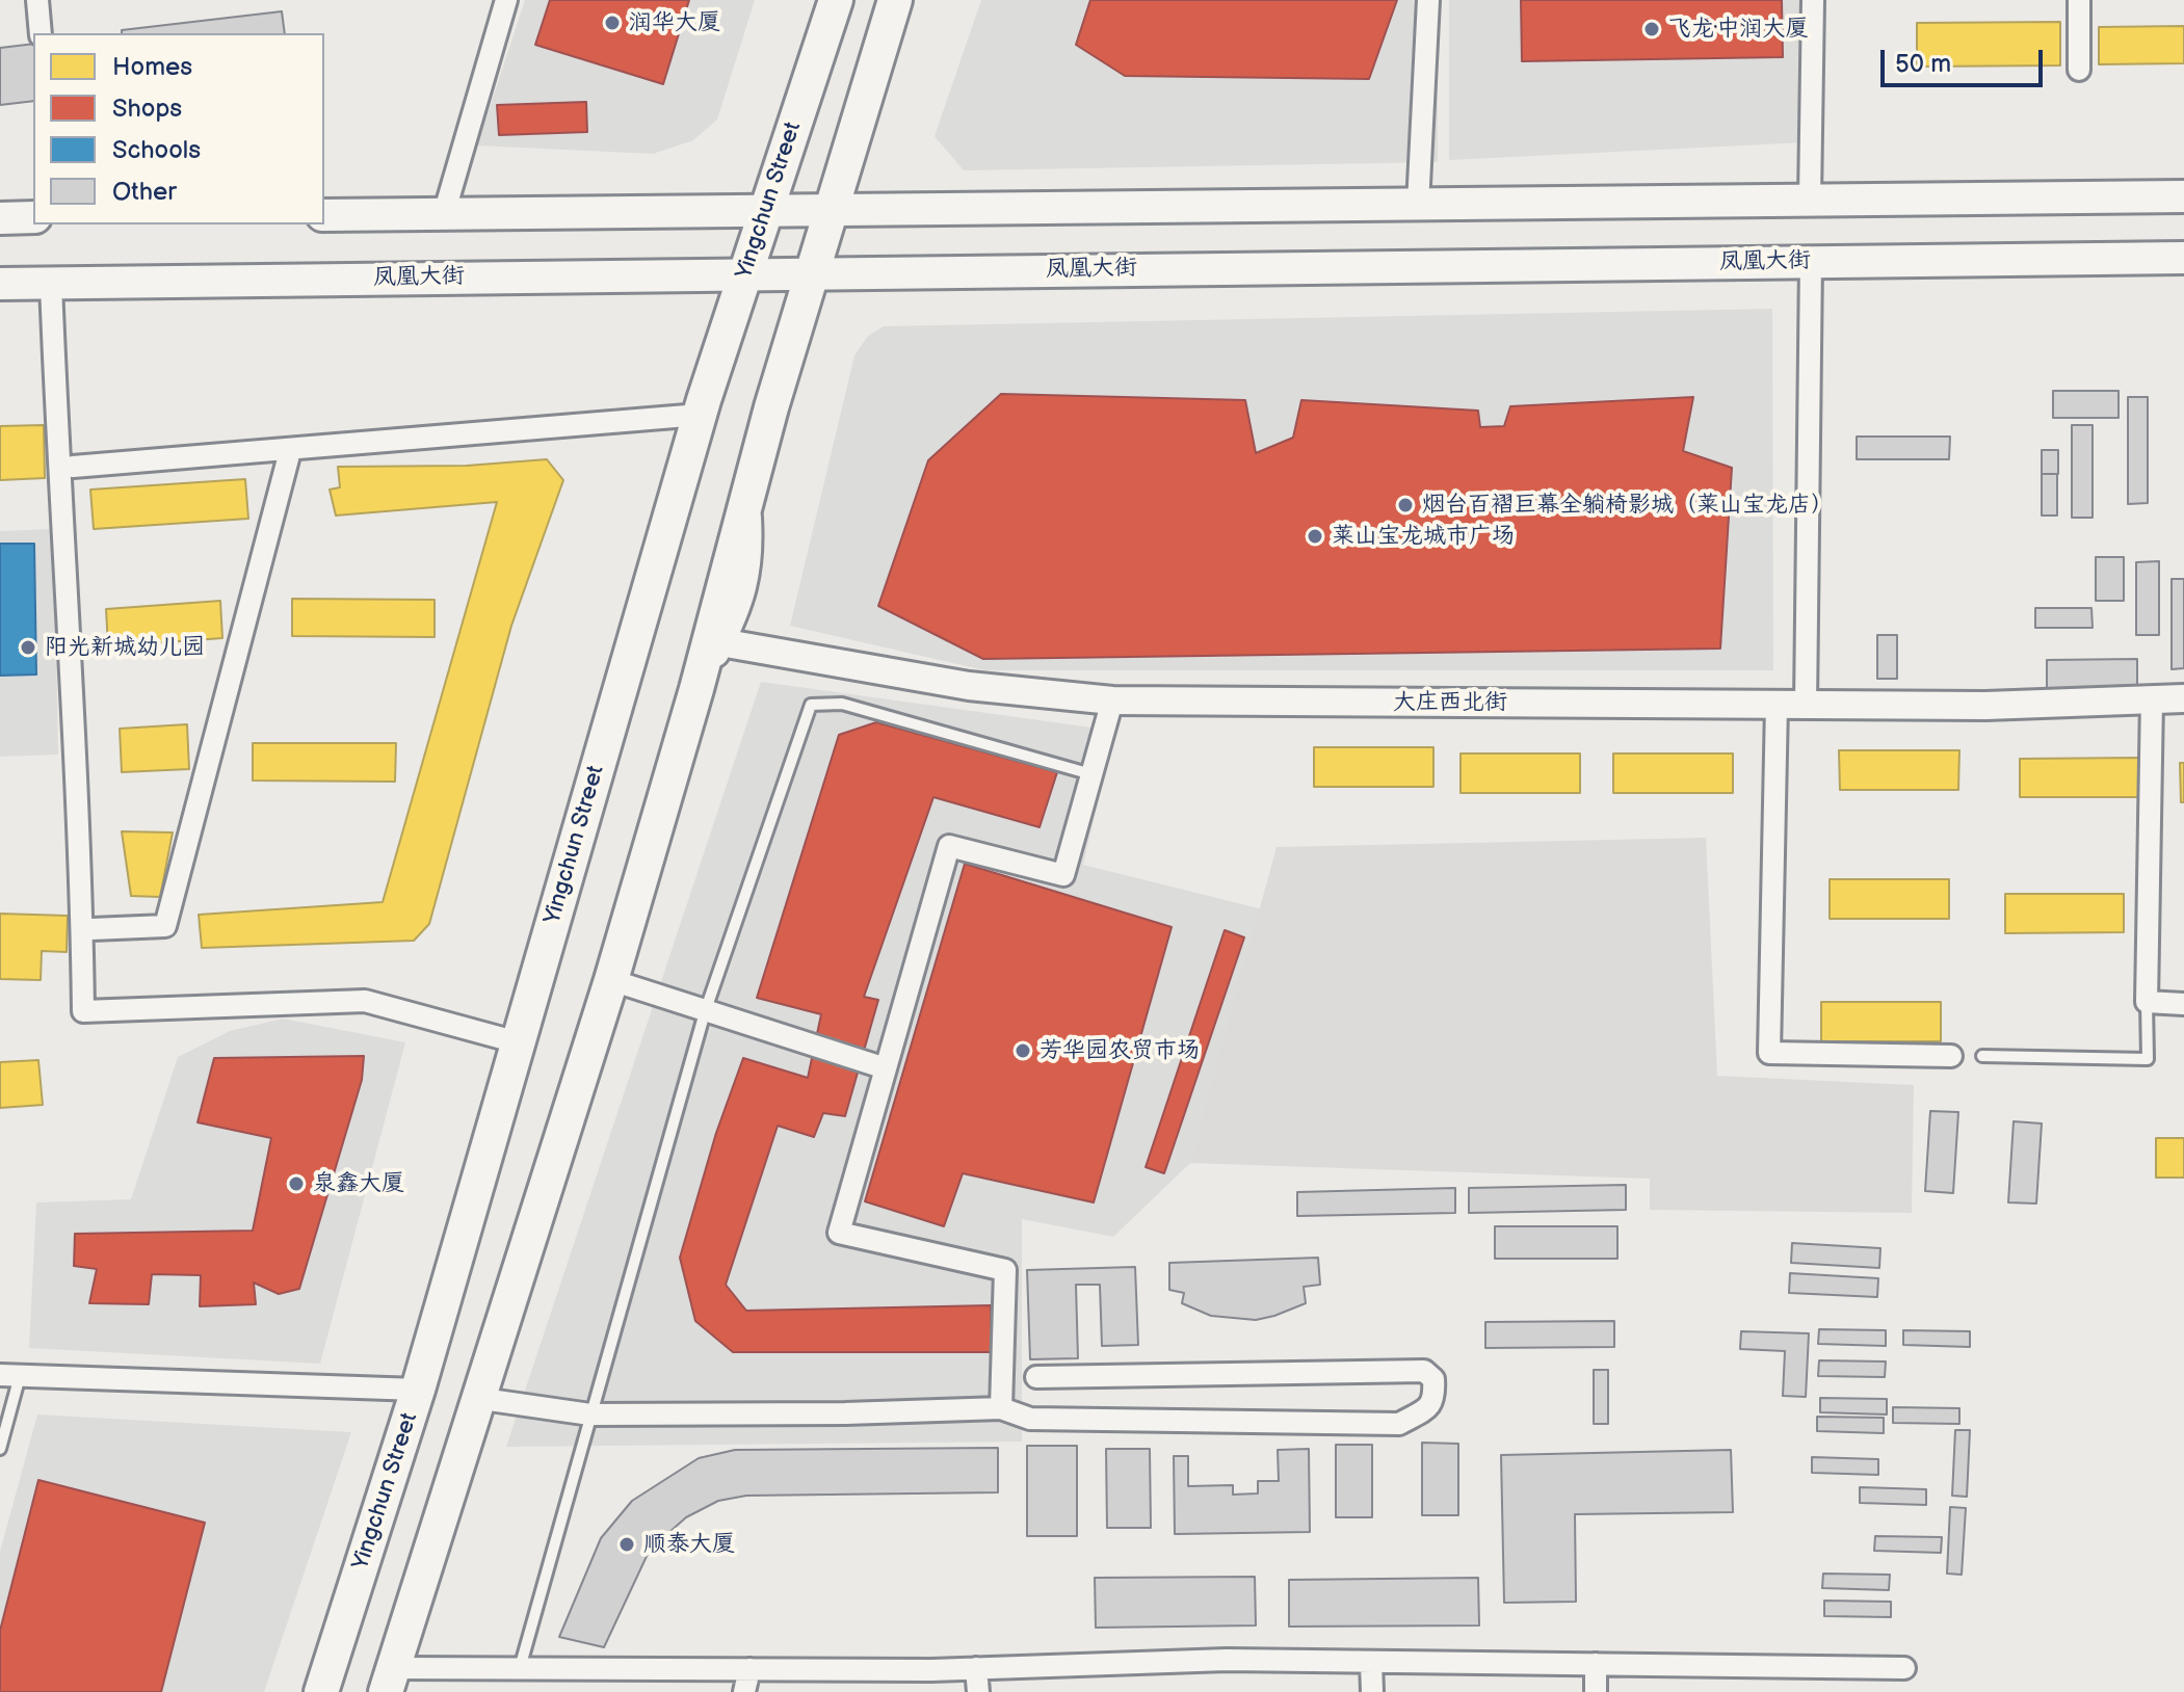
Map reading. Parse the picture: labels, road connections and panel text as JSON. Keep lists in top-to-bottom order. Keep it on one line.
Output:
{"streets":{"main road":["Yingchun Street","凤凰大街"],"street":["大庄西北街"]},"crossings":[["Yingchun Street","凤凰大街"]],"places":["润华大厦","飞龙·中润大厦","烟台百褶巨幕全躺椅影城（莱山宝龙店）","莱山宝龙城市广场","阳光新城幼儿园","芳华园农贸市场","泉鑫大厦","顺泰大厦"],"legend":["Homes","Shops","Schools","Other"],"scale_bar":"50 m"}
